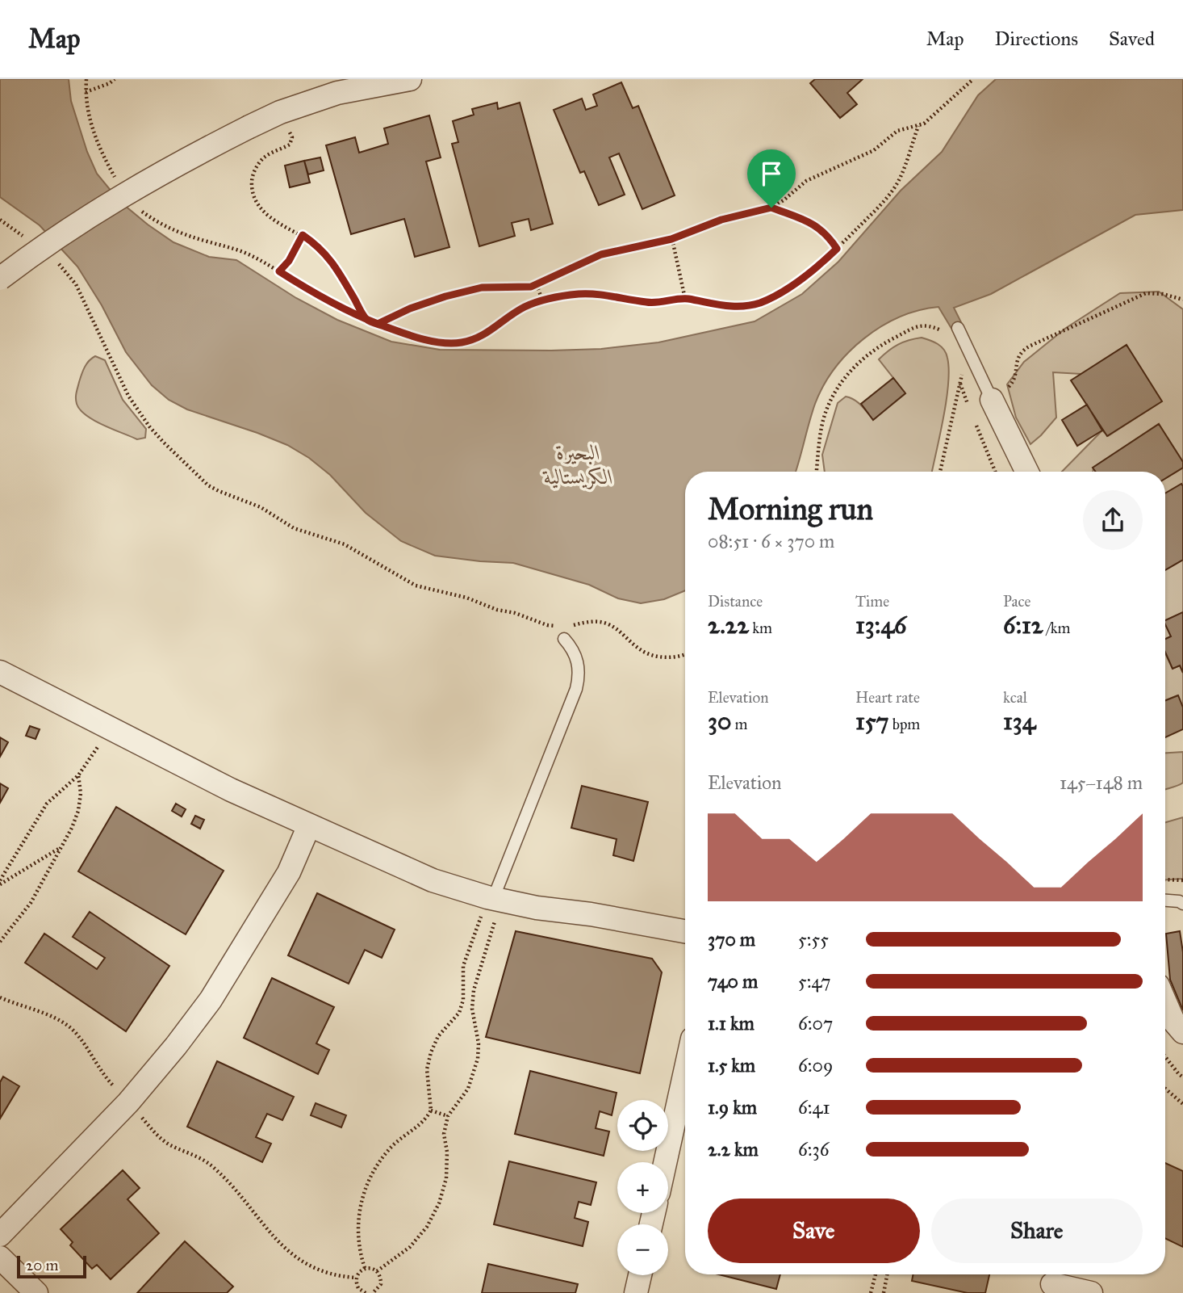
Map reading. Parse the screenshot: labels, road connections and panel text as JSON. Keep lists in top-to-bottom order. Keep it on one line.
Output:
{"water":["البحيرة الكريستالية"],"scale_bar":"20 m","page":{"header":"Map","nav":["Map","Directions","Saved"],"heading":["Morning run","08:51 · 6 × 370 m"],"stats":[["Distance","2.22 km"],["Time","13:46"],["Pace","6:12 /km"],["Elevation","30 m"],["Heart rate","157 bpm"],["kcal","134"]],"chart":["Elevation","145–148 m"],"list":[{"name":"370 m","note":"5:55"},{"name":"740 m","note":"5:47"},{"name":"1.1 km","note":"6:07"},{"name":"1.5 km","note":"6:09"},{"name":"1.9 km","note":"6:41"},{"name":"2.2 km","note":"6:36"}],"map_buttons":["+","−"],"buttons":["Save","Share"],"scale":"20 m"}}
